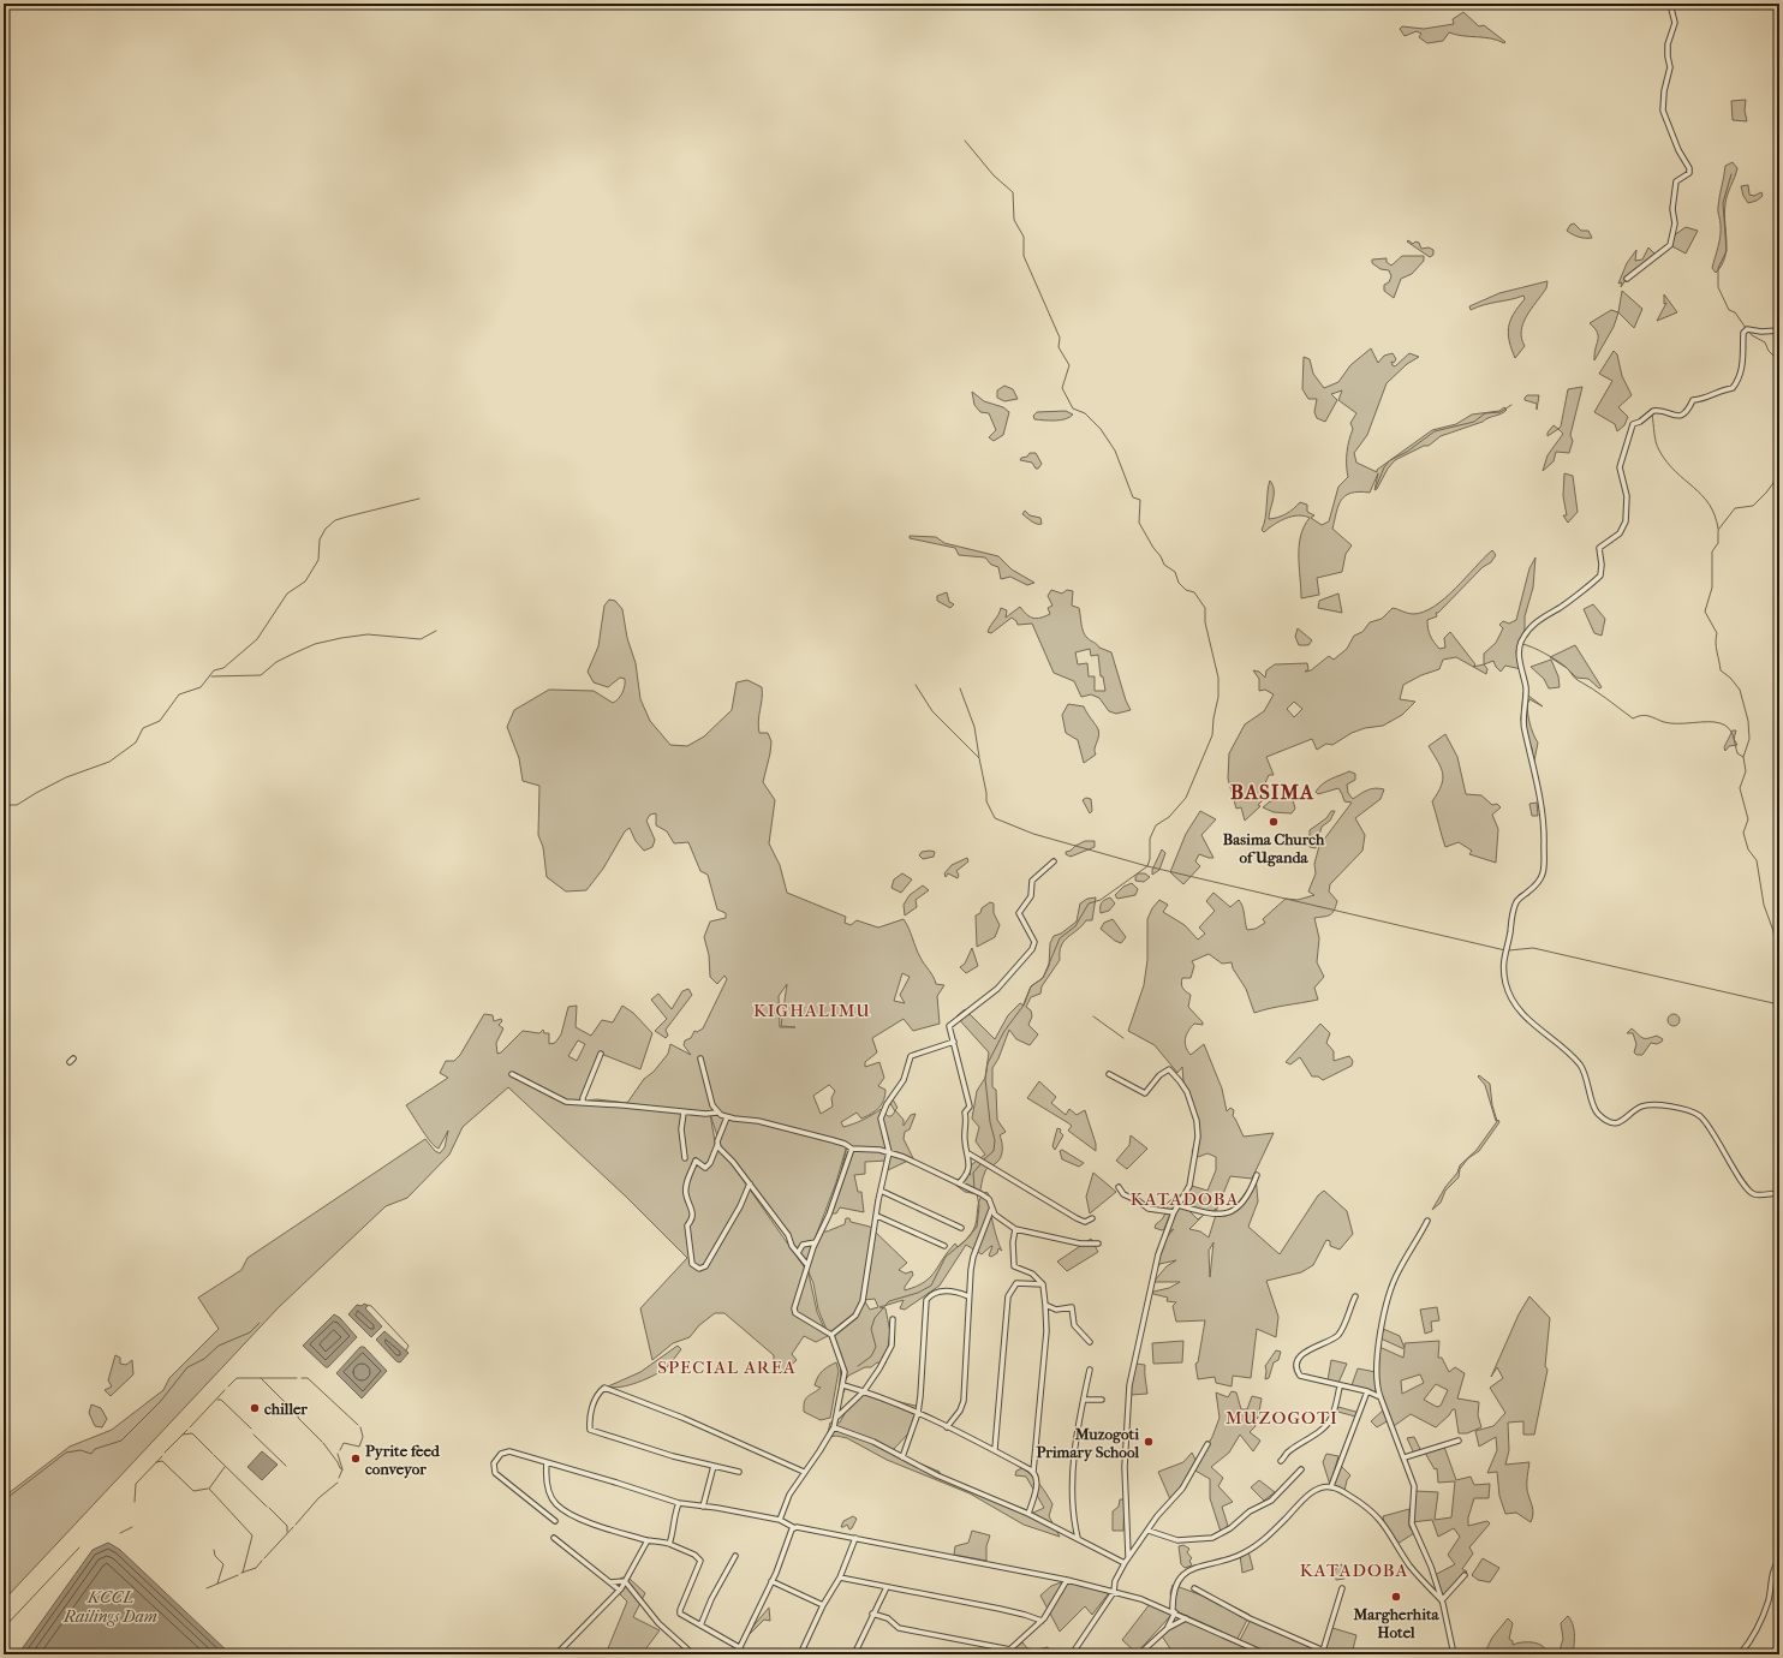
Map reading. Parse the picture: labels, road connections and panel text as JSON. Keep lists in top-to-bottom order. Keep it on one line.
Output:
{"districts":["BASIMA","KIGHALIMU","KATADOBA","SPECIAL AREA","MUZOGOTI","KATADOBA"],"water":["KCCL Railings Dam"],"places":["Basima Church of Uganda","chiller","Muzogoti Primary School","Pyrite feed conveyor","Margherhita Hotel"]}
